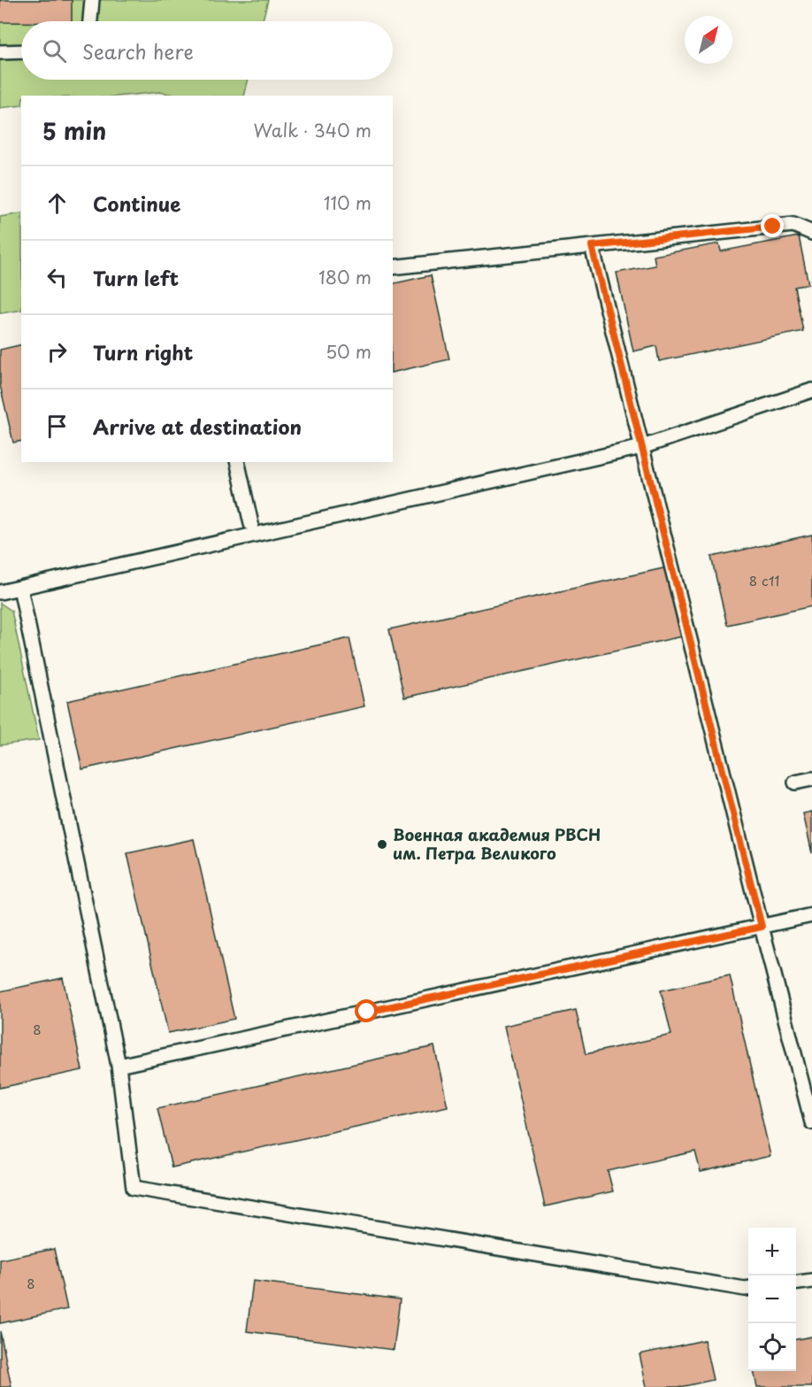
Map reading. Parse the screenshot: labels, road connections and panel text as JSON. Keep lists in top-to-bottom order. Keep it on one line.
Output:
{"places":["Военная академия РВСН им. Петра Великого"],"house_numbers":["8 с11","8","8"],"north":"top right","page":{"search":"Search here","heading":["5 min","Walk · 340 m"],"list":[["Continue","110 m"],["Turn left","180 m"],["Turn right","50 m"],"Arrive at destination"],"map_buttons":["+","−"]}}
